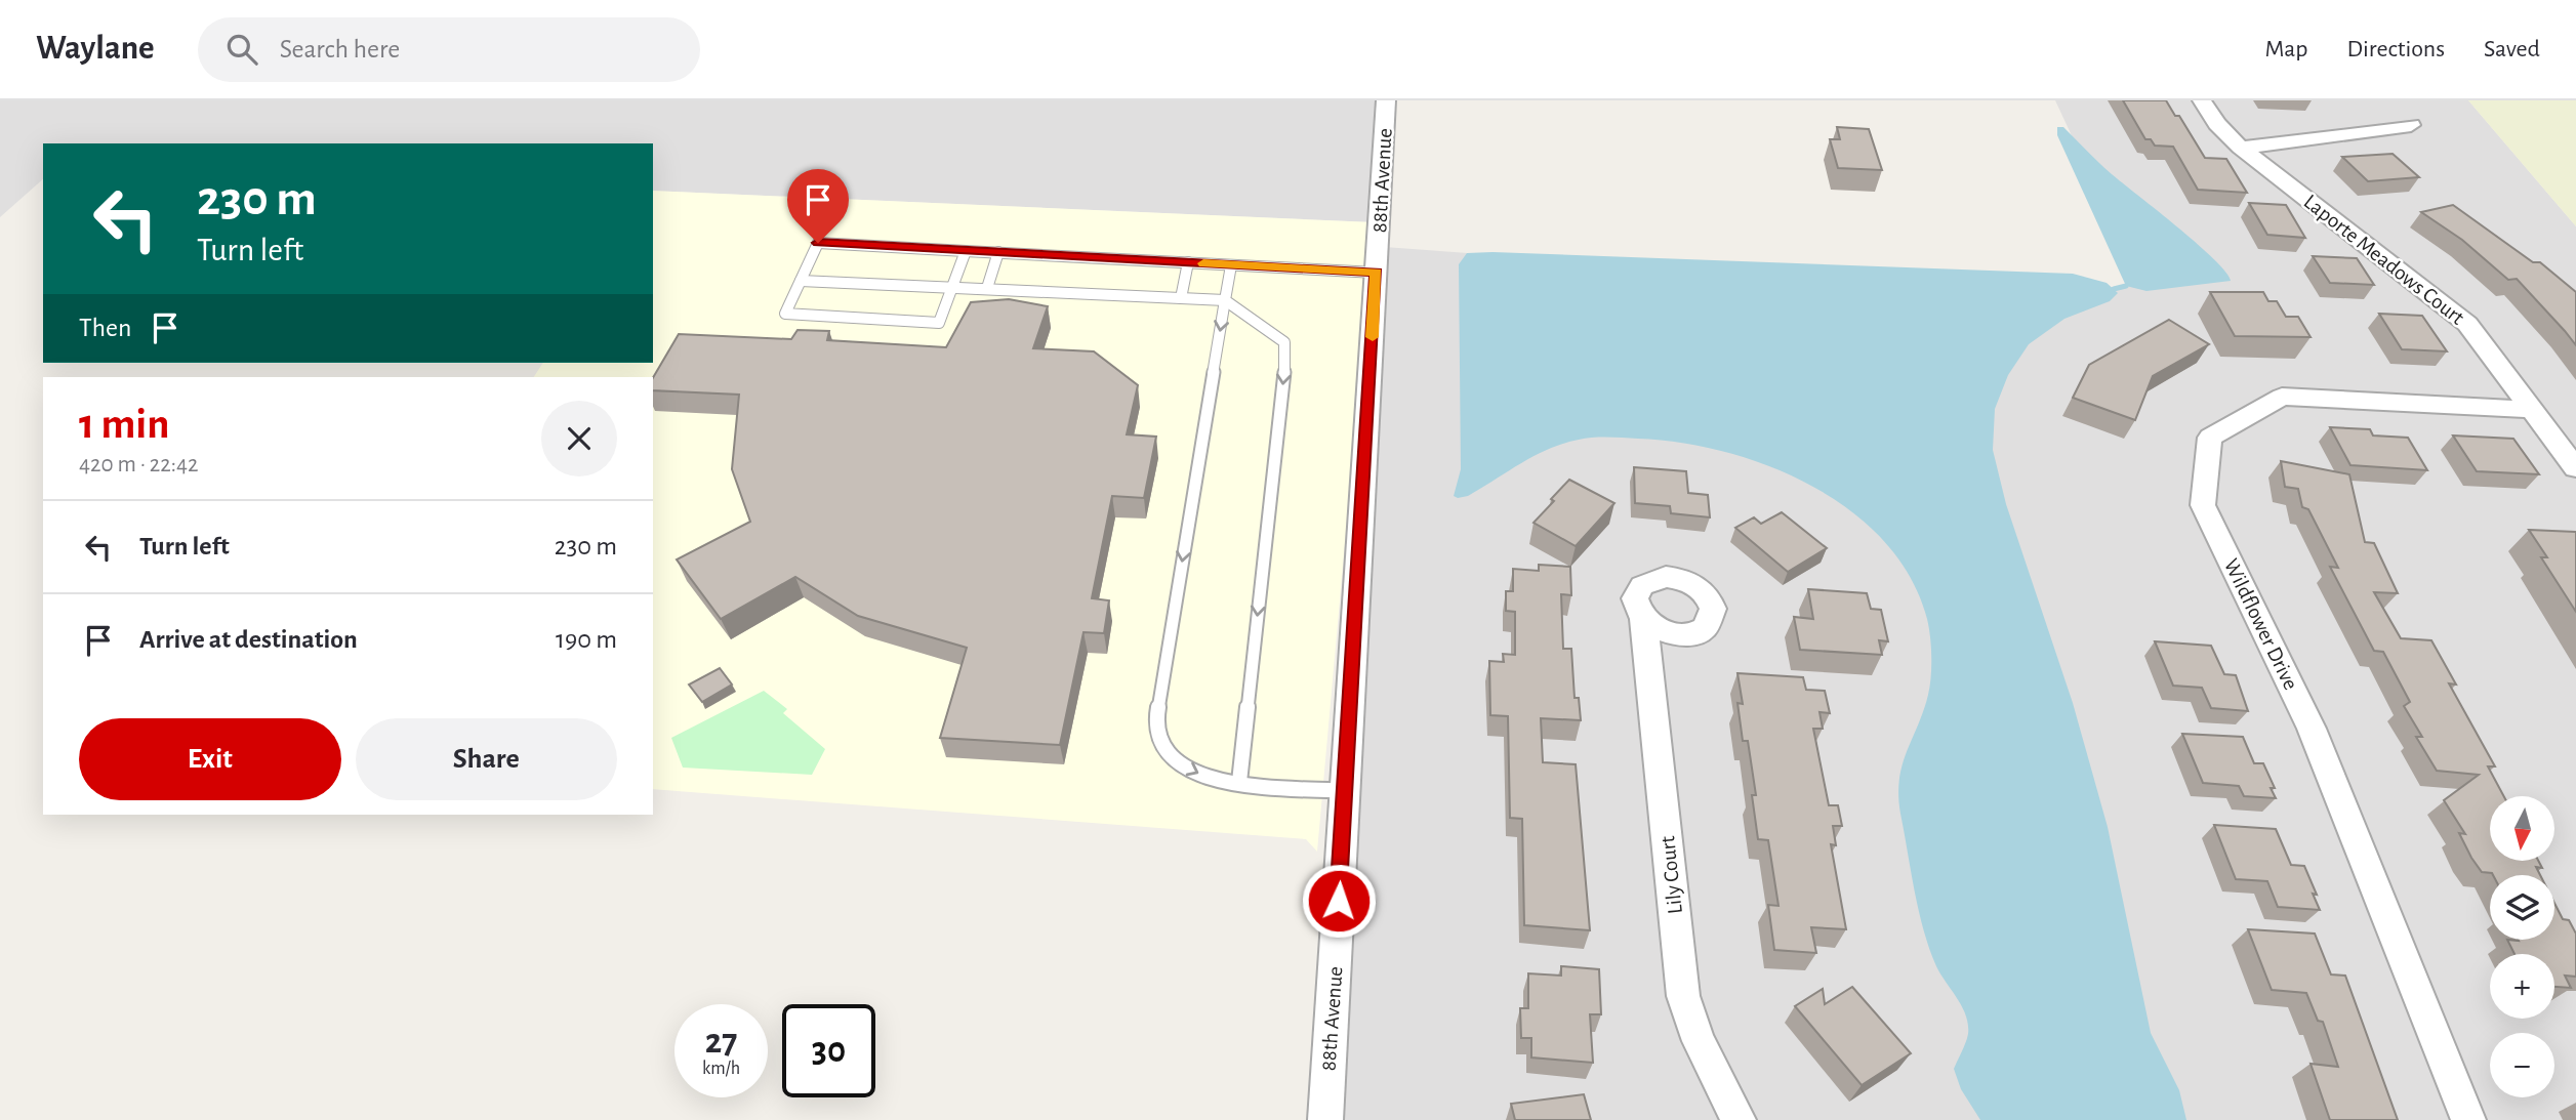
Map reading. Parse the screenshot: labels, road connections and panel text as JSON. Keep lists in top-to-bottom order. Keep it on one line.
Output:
{"streets":{"street":["88th Avenue","Laporte Meadows Court","Wildflower Drive","Lily Court"]},"crossings":[["Laporte Meadows Court","Wildflower Drive"]],"north":"bottom","page":{"header":"Waylane","search":"Search here","nav":["Map","Directions","Saved"],"turn":["230 m","Turn left"],"then":"Then","heading":["1 min","420 m · 22:42"],"list":[{"name":"Turn left","value":"230 m"},{"name":"Arrive at destination","value":"190 m"}],"buttons":["Exit","Share"],"map_buttons":["+","−"],"speed":"27 km/h","limit":"30"}}
